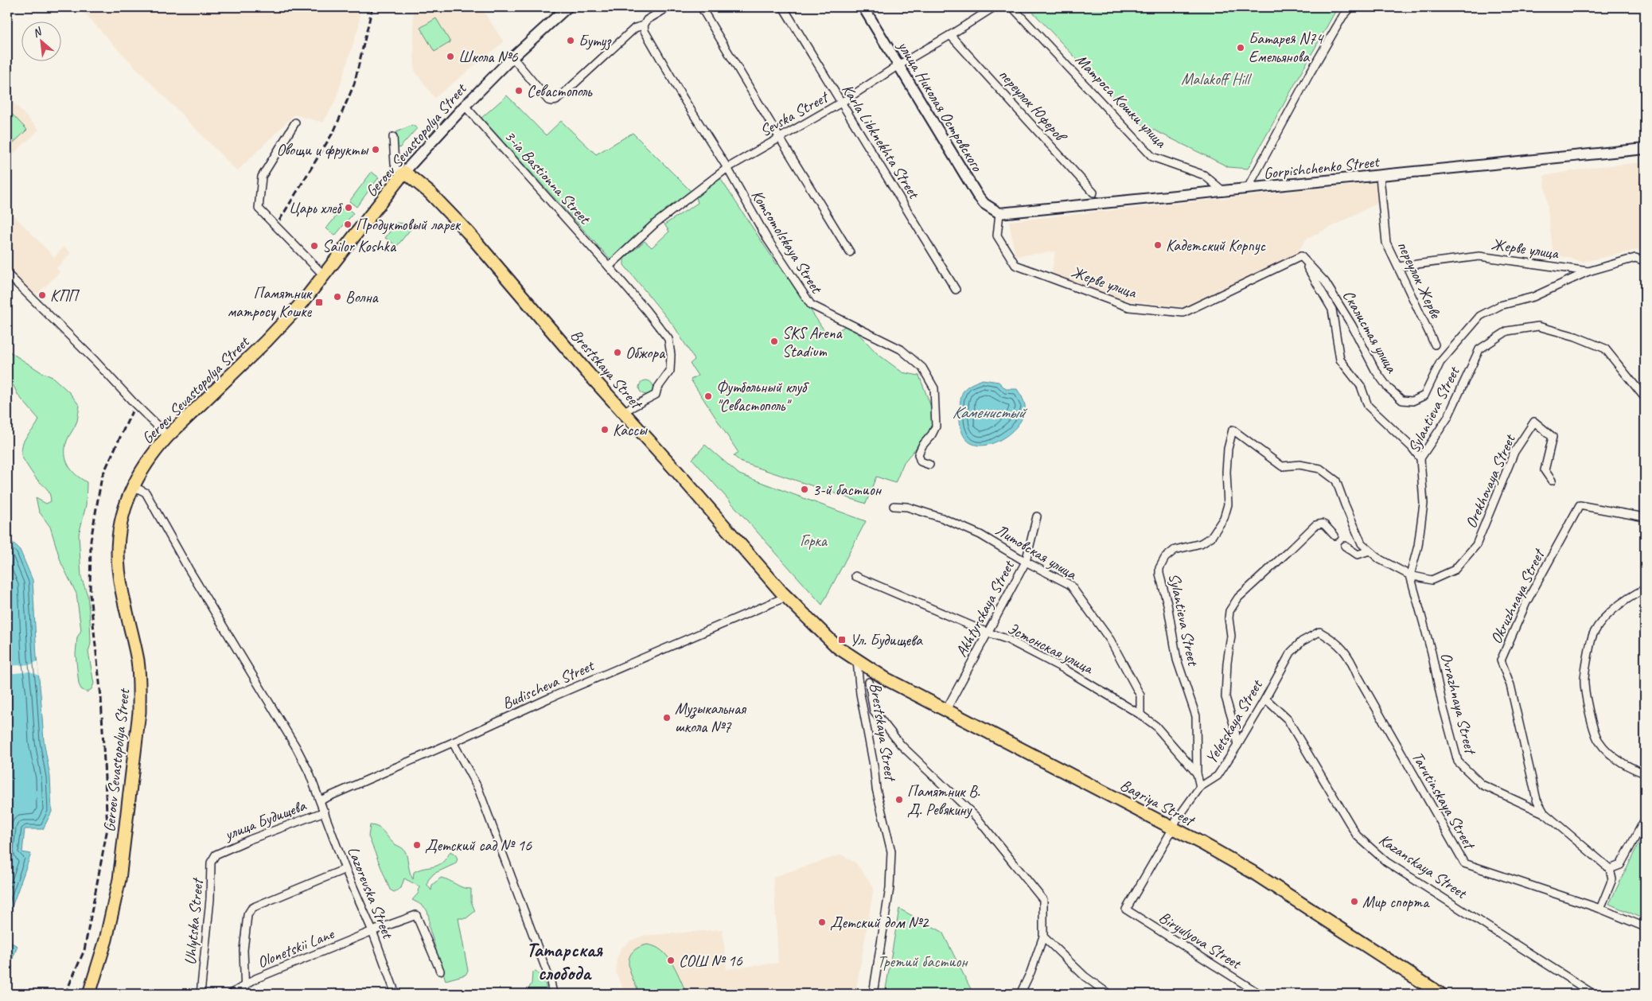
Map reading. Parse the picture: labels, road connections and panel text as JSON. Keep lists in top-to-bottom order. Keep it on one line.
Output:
{"streets":{"main road":["улица Николая Островского","Geroev Sevastopolya Street","Gorpishchenko Street","Brestskaya Street","Bagriya Street"],"street":["Матроса Кошки улица","переулок Юферов","Sevska Street","Karla Libknekhta Street","3-ia Bastionna Street","Komsomolskaya Street","Жерве улица","переулок Жерве","Скалистая улица","Sylantieva Street","Orekhovaya Street","Литовская улица","Okruzhnaya Street","Akhtyrskaya Street","Эстонская улица","Budischeva Street","Ovrazhnaya Street","Yeletskaya Street","Tarutinskaya Street","улица Будищева","Kazanskaya Street","Lazorevska Street","Uhlytska Street","Biryulyova Street","Olonetskii Lane"]},"crossings":[["Матроса Кошки улица","Gorpishchenko Street"],["переулок Юферов","Sevska Street"],["улица Николая Островского","Sevska Street"],["улица Николая Островского","Gorpishchenko Street"],["улица Николая Островского","Жерве улица"],["Sevska Street","Karla Libknekhta Street"],["Sevska Street","3-ia Bastionna Street"],["Sevska Street","Komsomolskaya Street"],["Geroev Sevastopolya Street","3-ia Bastionna Street"],["Geroev Sevastopolya Street","Brestskaya Street"],["Geroev Sevastopolya Street","Lazorevska Street"],["Gorpishchenko Street","Жерве улица"],["Gorpishchenko Street","переулок Жерве"],["3-ia Bastionna Street","Brestskaya Street"],["Жерве улица","переулок Жерве"],["Жерве улица","Скалистая улица"],["Brestskaya Street","Budischeva Street"],["Brestskaya Street","Bagriya Street"],["Sylantieva Street","Orekhovaya Street"],["Sylantieva Street","Эстонская улица"],["Sylantieva Street","Ovrazhnaya Street"],["Orekhovaya Street","Ovrazhnaya Street"],["Литовская улица","Akhtyrskaya Street"],["Литовская улица","Эстонская улица"],["Okruzhnaya Street","Ovrazhnaya Street"],["Akhtyrskaya Street","Эстонская улица"],["Akhtyrskaya Street","Bagriya Street"],["Эстонская улица","Yeletskaya Street"],["Budischeva Street","Lazorevska Street"],["Yeletskaya Street","Tarutinskaya Street"],["Yeletskaya Street","Bagriya Street"],["Yeletskaya Street","Kazanskaya Street"],["Yeletskaya Street","Biryulyova Street"],["улица Будищева","Lazorevska Street"],["улица Будищева","Uhlytska Street"],["Lazorevska Street","Olonetskii Lane"]],"districts":["Татарская слобода"],"water":["Каменистый"],"parks":["Malakoff Hill","Горка","Третий бастион"],"places":{"other":["Бутуз","Батарея N74 Емельянова","Школа №6","Севастополь","Овощи и фрукты","Царь хлеб","Продуктовый ларек","Кадетский Корпус","Sailor Koshka","КПП","Волна","SKS Arena Stadium","Обжора","Футбольный клуб \"Севастополь\"","Кассы","3-й бастион","Музыкальная школа №7","Памятник В. Д. Ревякину","Детский сад № 16","Мир спорта","Детский дом №2","СОШ № 16"],"transit":["Памятник матросу Кошке","Ул. Будищева"]},"north":"top left"}
